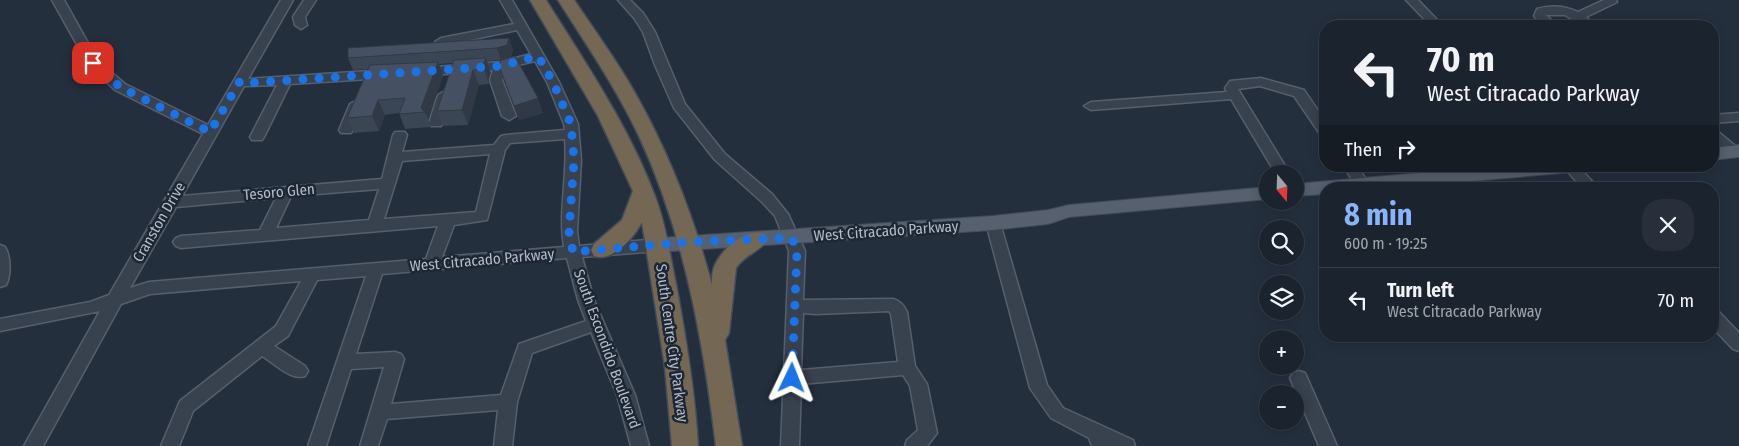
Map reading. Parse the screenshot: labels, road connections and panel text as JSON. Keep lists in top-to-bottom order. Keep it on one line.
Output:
{"streets":{"highway":["South Centre City Parkway"],"main road":["West Citracado Parkway"],"street":["Tesoro Glen","Cranston Drive","South Escondido Boulevard"]},"crossings":[["Tesoro Glen","Cranston Drive"],["Cranston Drive","West Citracado Parkway"],["West Citracado Parkway","South Centre City Parkway"],["West Citracado Parkway","South Escondido Boulevard"]],"north":"bottom","page":{"turn":["70 m","West Citracado Parkway"],"then":"Then","map_buttons":["+","−"],"heading":["8 min","600 m · 19:25"],"list":[{"name":"Turn left","note":"West Citracado Parkway","value":"70 m"}]}}
